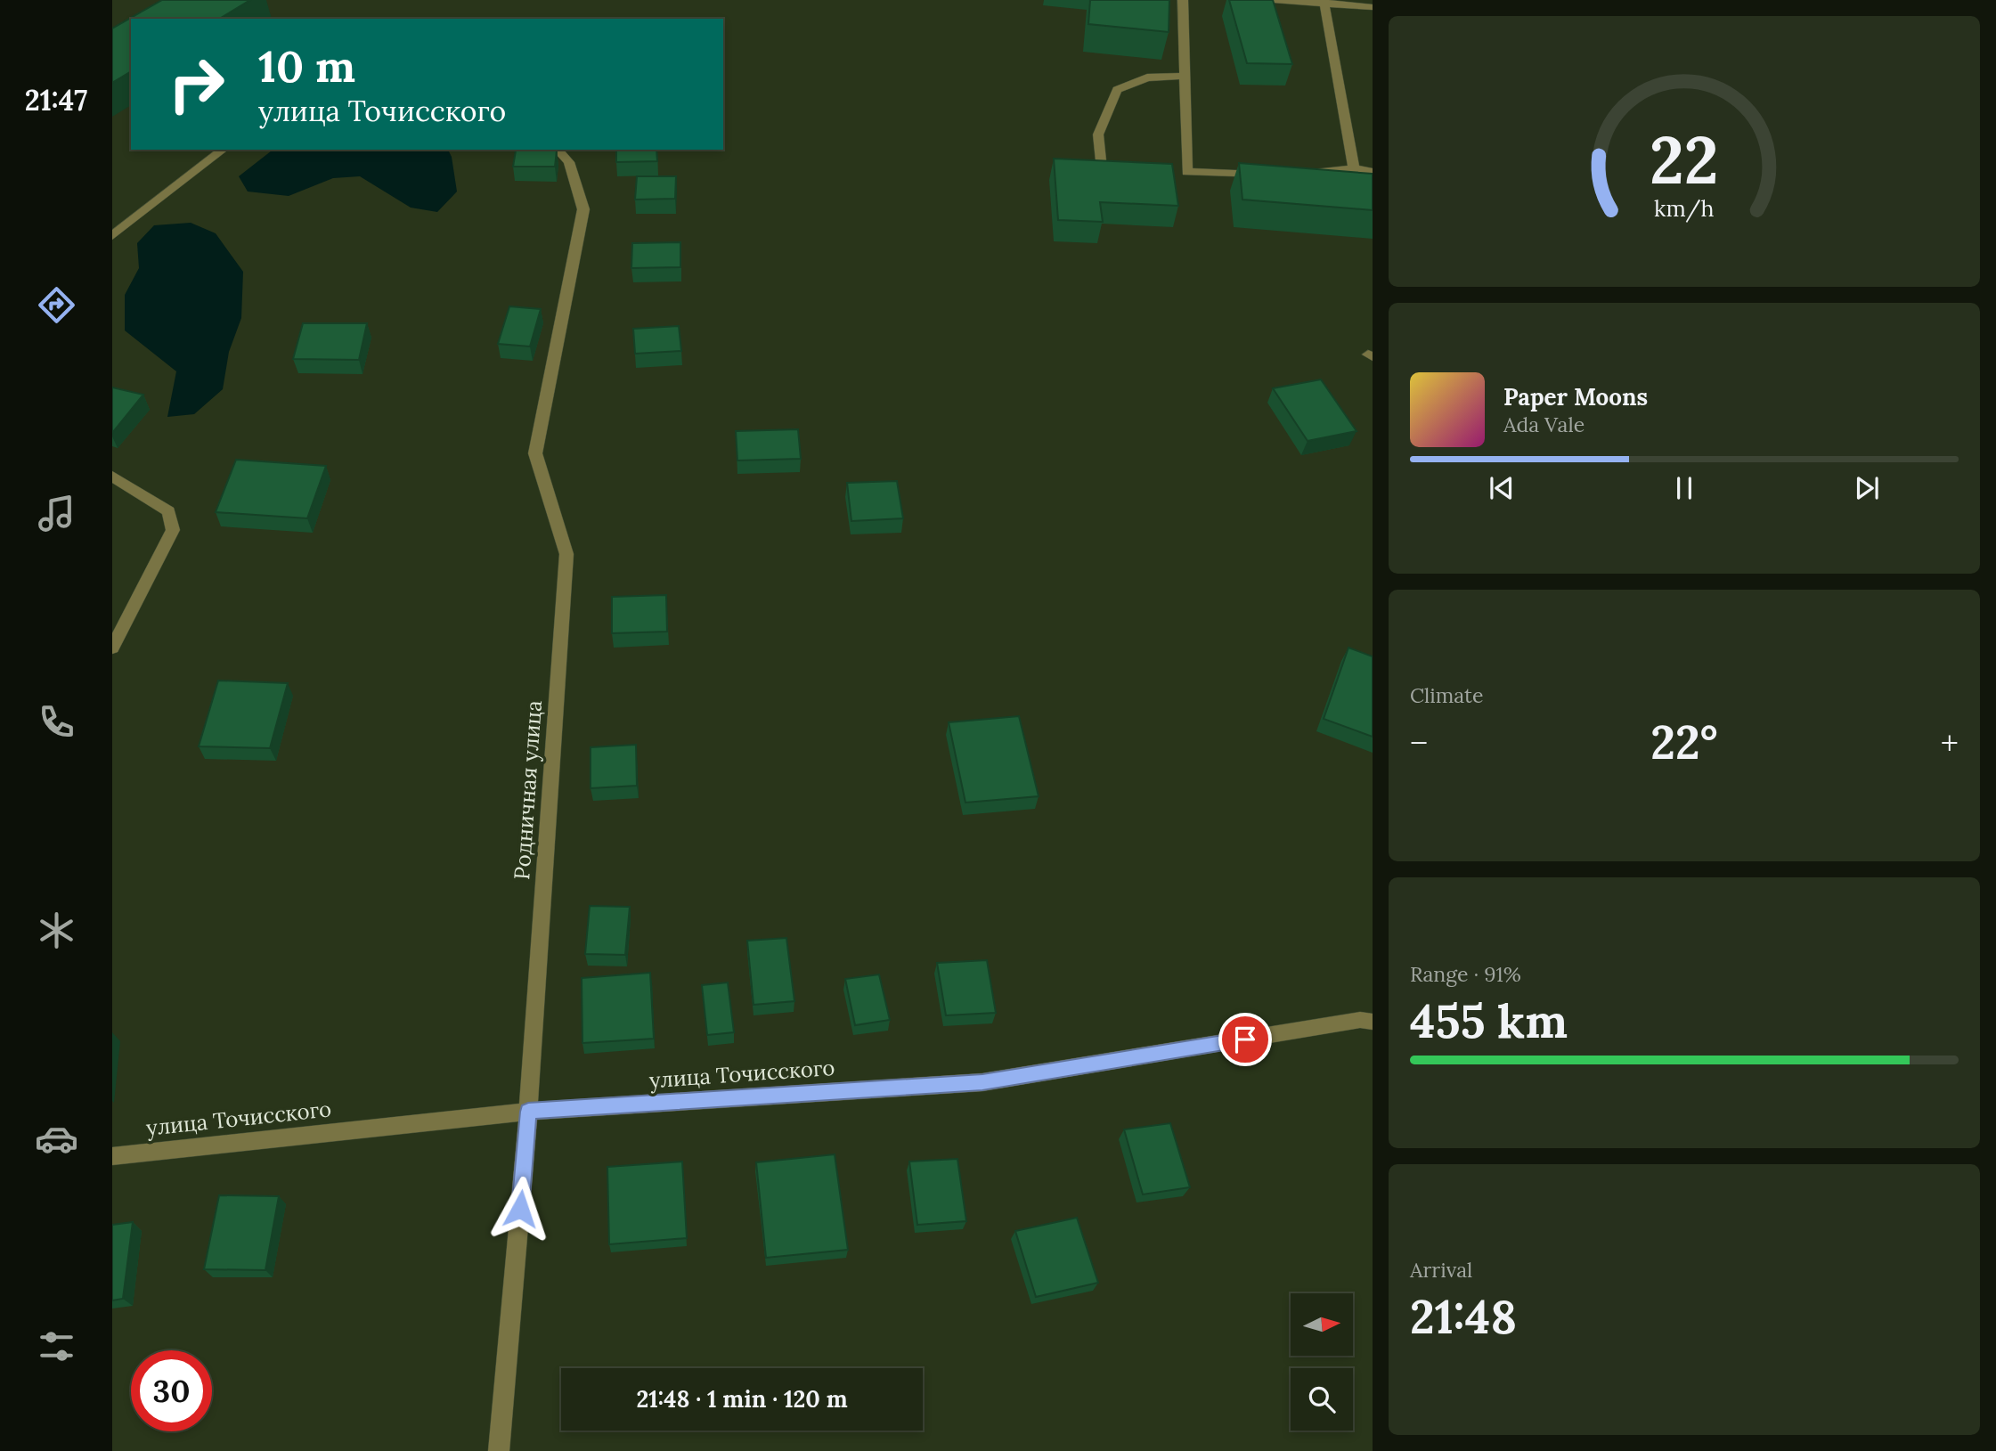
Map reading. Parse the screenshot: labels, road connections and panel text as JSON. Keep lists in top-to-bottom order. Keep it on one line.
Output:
{"streets":{"street":["Родничная улица","улица Точисского"]},"crossings":[["Родничная улица","улица Точисского"]],"north":"right","page":{"tabs":"21:47","turn":["10 m","улица Точисского"],"song":["Paper Moons","Ada Vale"],"tile":["Climate",["Range · 91%","455 km"],["Arrival","21:48"]],"heat":["−","22°","+"],"limit":"30","trip":"21:48 · 1 min · 120 m","gauge":["22","km/h"]}}
